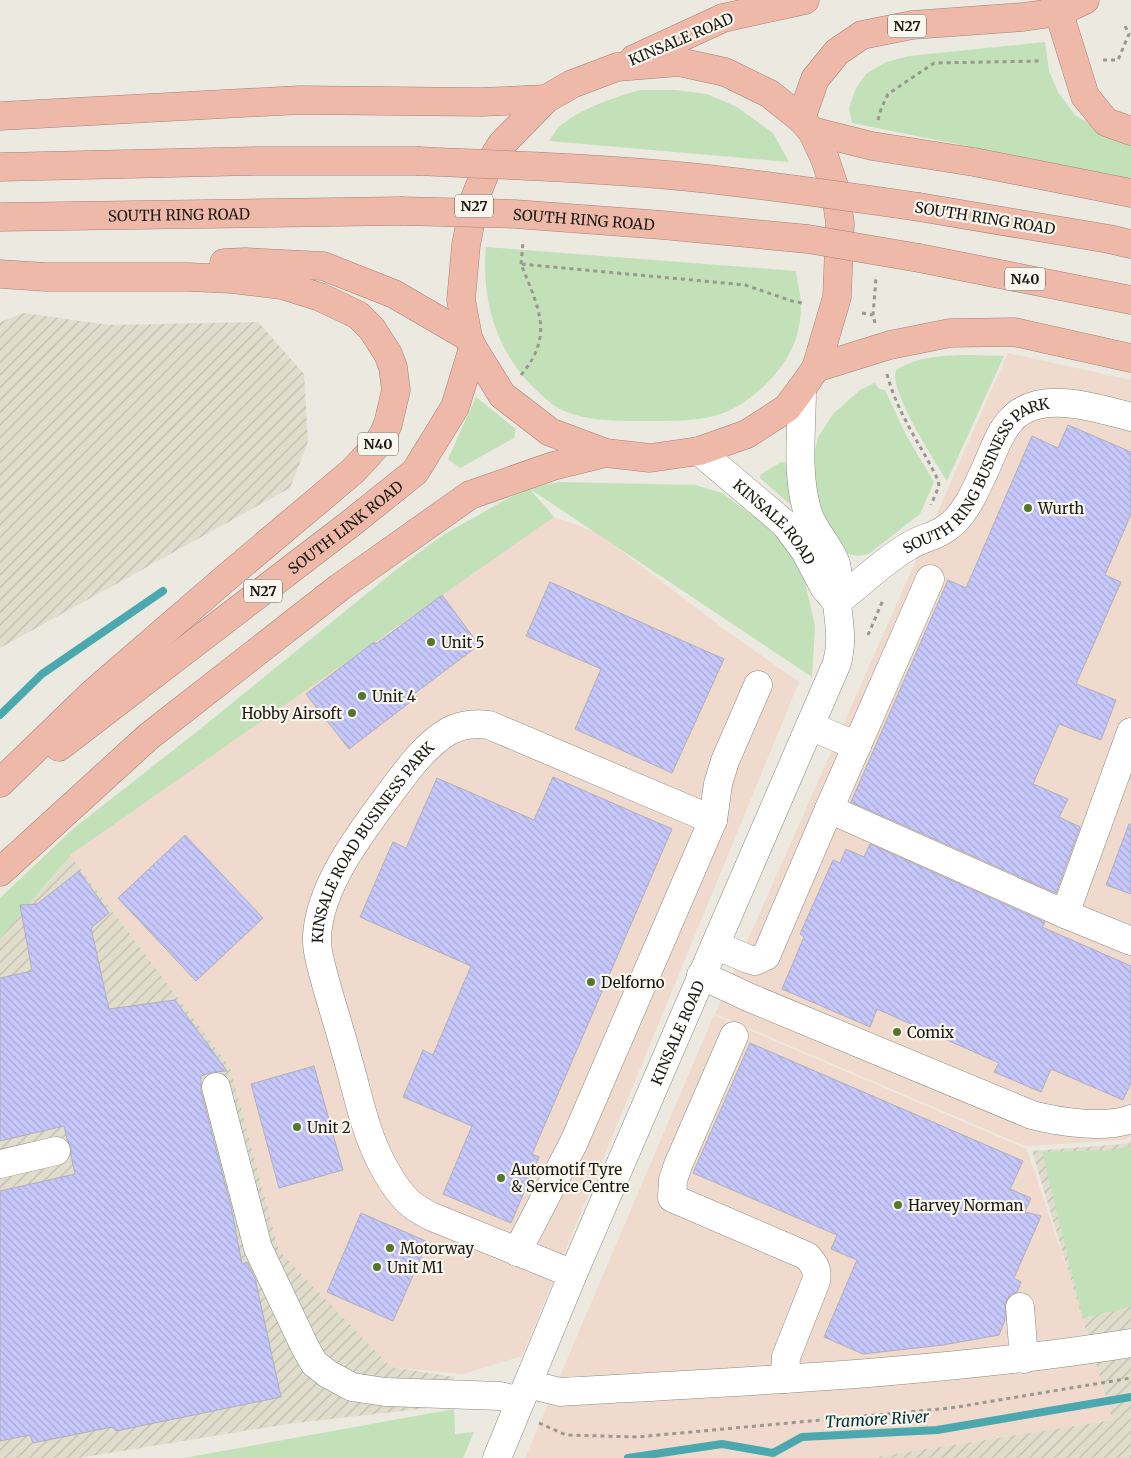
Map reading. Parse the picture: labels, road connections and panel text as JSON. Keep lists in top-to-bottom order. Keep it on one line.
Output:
{"streets":{"highway":["N27","KINSALE ROAD","SOUTH RING ROAD","N40","SOUTH LINK ROAD"],"street":["SOUTH RING BUSINESS PARK","KINSALE ROAD BUSINESS PARK"]},"crossings":[["N27","KINSALE ROAD"],["N27","SOUTH LINK ROAD"],["KINSALE ROAD","SOUTH RING BUSINESS PARK"],["KINSALE ROAD","KINSALE ROAD BUSINESS PARK"]],"water":["Tramore River"],"places":["Wurth","Unit 5","Unit 4","Hobby Airsoft","Delforno","Comix","Unit 2","Automotif Tyre & Service Centre","Harvey Norman","Motorway","Unit M1"]}
